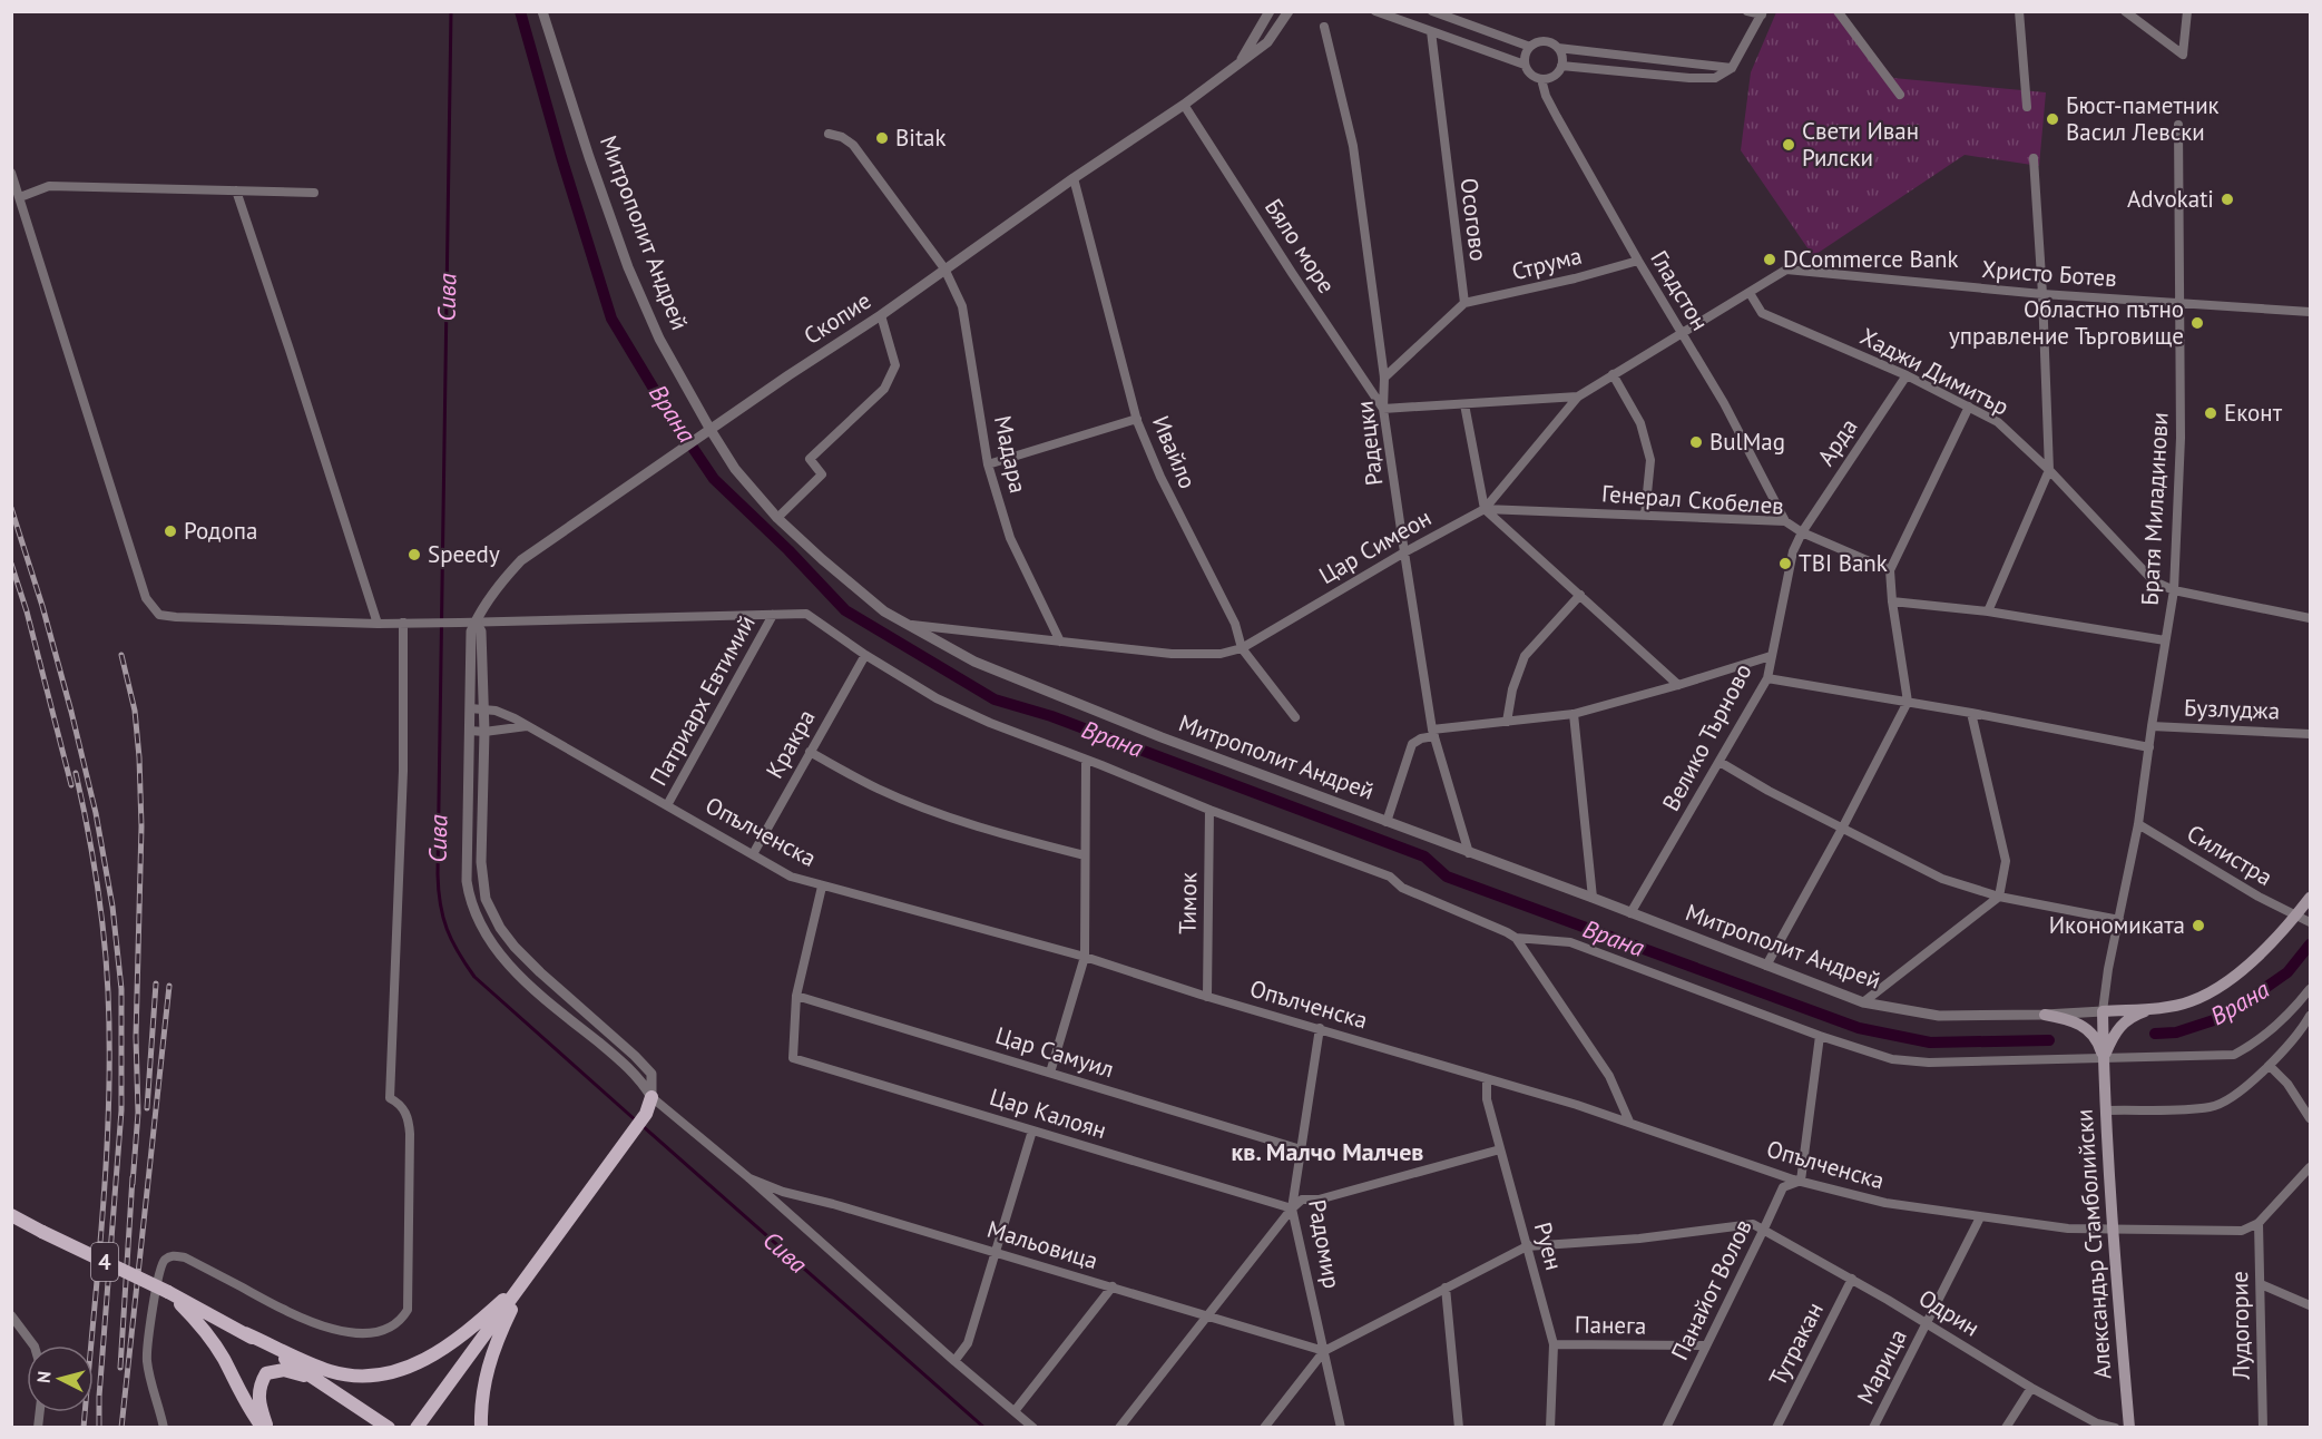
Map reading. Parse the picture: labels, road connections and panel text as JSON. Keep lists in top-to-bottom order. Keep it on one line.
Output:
{"streets":{"main road":["Митрополит Андрей","Александър Стамболийски","4"],"street":["Осогово","Бяло море","Струма","Христо Ботев","Гладстон","Скопие","Хаджи Димитър","Арда","Радецки","Ивайло","Мадара","Генерал Скобелев","Братя Миладинови","Цар Симеон","Патриарх Евтимий","Бузлуджа","Велико Търново","Кракра","Опълченска","Силистра","Тимок","Цар Самуил","Цар Калоян","Радомир","Мальовица","Руен","Панайот Волов","Одрин","Панега","Лудогорие","Тутракан","Марица"]},"crossings":[["Осогово","Струма"],["Митрополит Андрей","Скопие"],["Митрополит Андрей","Радецки"],["Митрополит Андрей","Братя Миладинови"],["Митрополит Андрей","Цар Симеон"],["Митрополит Андрей","Велико Търново"],["Митрополит Андрей","Силистра"],["Митрополит Андрей","Александър Стамболийски"],["Бяло море","Скопие"],["Бяло море","Радецки"],["Струма","Гладстон"],["Христо Ботев","Братя Миладинови"],["Христо Ботев","Цар Симеон"],["Гладстон","Генерал Скобелев"],["Гладстон","Цар Симеон"],["Скопие","Ивайло"],["Скопие","Мадара"],["Хаджи Димитър","Арда"],["Хаджи Димитър","Братя Миладинови"],["Хаджи Димитър","Цар Симеон"],["Арда","Генерал Скобелев"],["Арда","Велико Търново"],["Радецки","Цар Симеон"],["Ивайло","Цар Симеон"],["Мадара","Цар Симеон"],["Генерал Скобелев","Цар Симеон"],["Генерал Скобелев","Велико Търново"],["Братя Миладинови","Бузлуджа"],["Братя Миладинови","Силистра"],["Братя Миладинови","Александър Стамболийски"],["Патриарх Евтимий","Опълченска"],["Кракра","Опълченска"],["Опълченска","Тимок"],["Опълченска","Радомир"],["Опълченска","Александър Стамболийски"],["Опълченска","Руен"],["Опълченска","Панайот Волов"],["Опълченска","Лудогорие"],["Опълченска","Марица"],["Цар Самуил","Цар Калоян"],["Цар Самуил","Радомир"],["Цар Калоян","Радомир"],["Радомир","Мальовица"],["Руен","Панега"],["Панайот Волов","Одрин"],["Панайот Волов","Панега"],["Одрин","Тутракан"],["Одрин","Марица"]],"districts":["кв. Малчо Малчев"],"water":["Сива","Врана"],"places":["Бюст-паметник Васил Левски","Bitak","Свети Иван Рилски","Advokati","DCommerce Bank","Областно пътно управление Търговище","Еконт","BulMag","Родопа","Speedy","TBI Bank","Икономиката"],"north":"left"}
